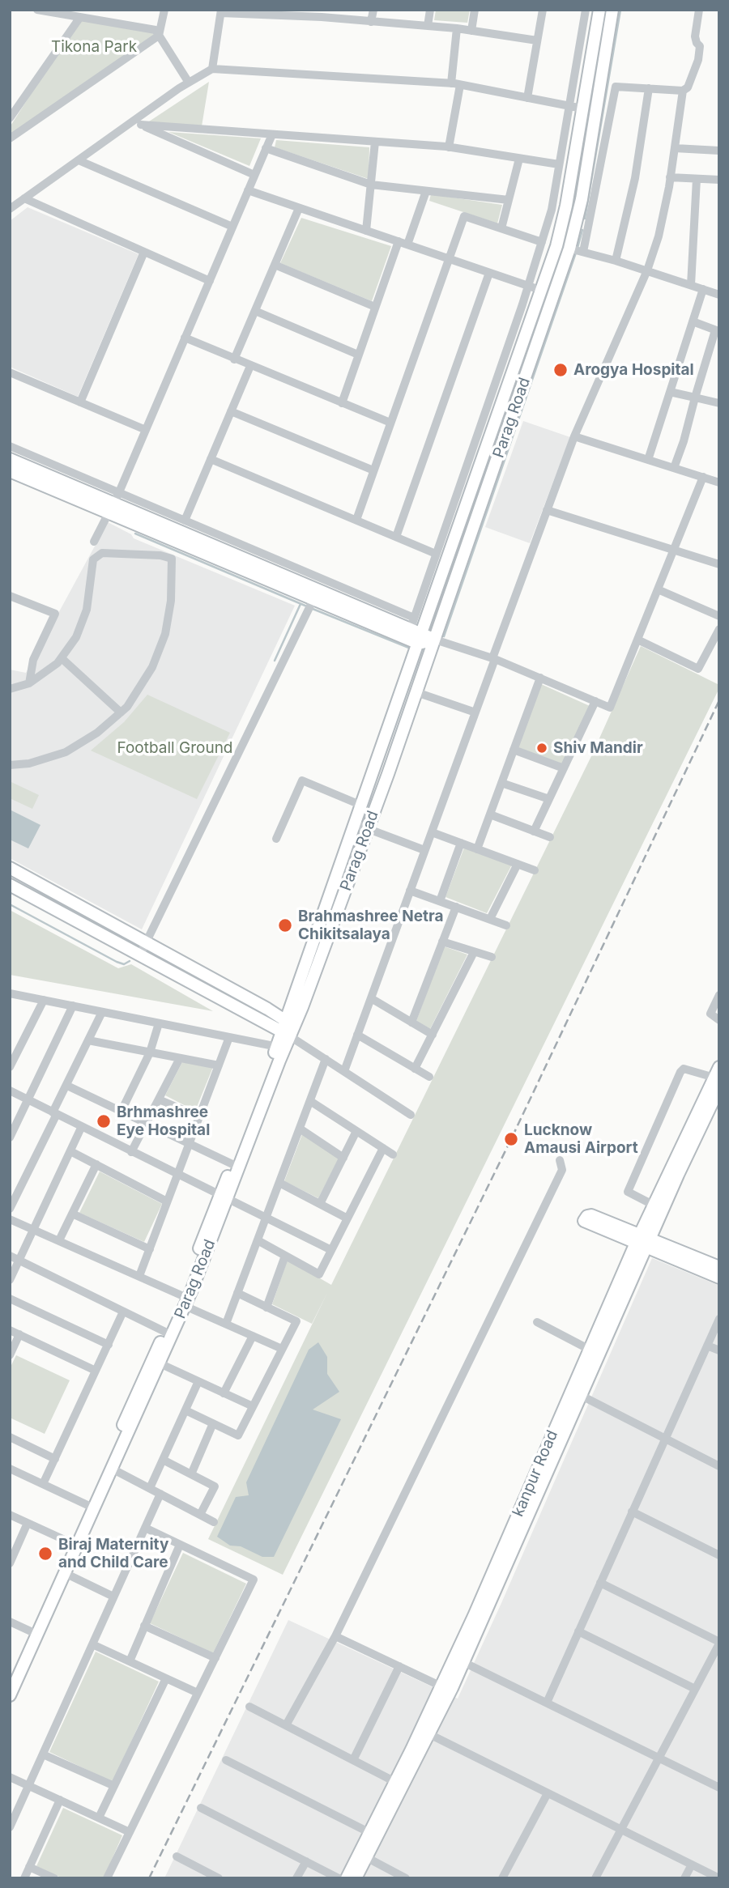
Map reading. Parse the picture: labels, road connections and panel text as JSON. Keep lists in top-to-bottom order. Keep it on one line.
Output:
{"streets":{"street":["Parag Road","kanpur Road"]},"parks":["Tikona Park","Football Ground"],"places":["Arogya Hospital","Shiv Mandir","Brahmashree Netra Chikitsalaya","Brhmashree Eye Hospital","Lucknow Amausi Airport","Biraj Maternity and Child Care"]}
